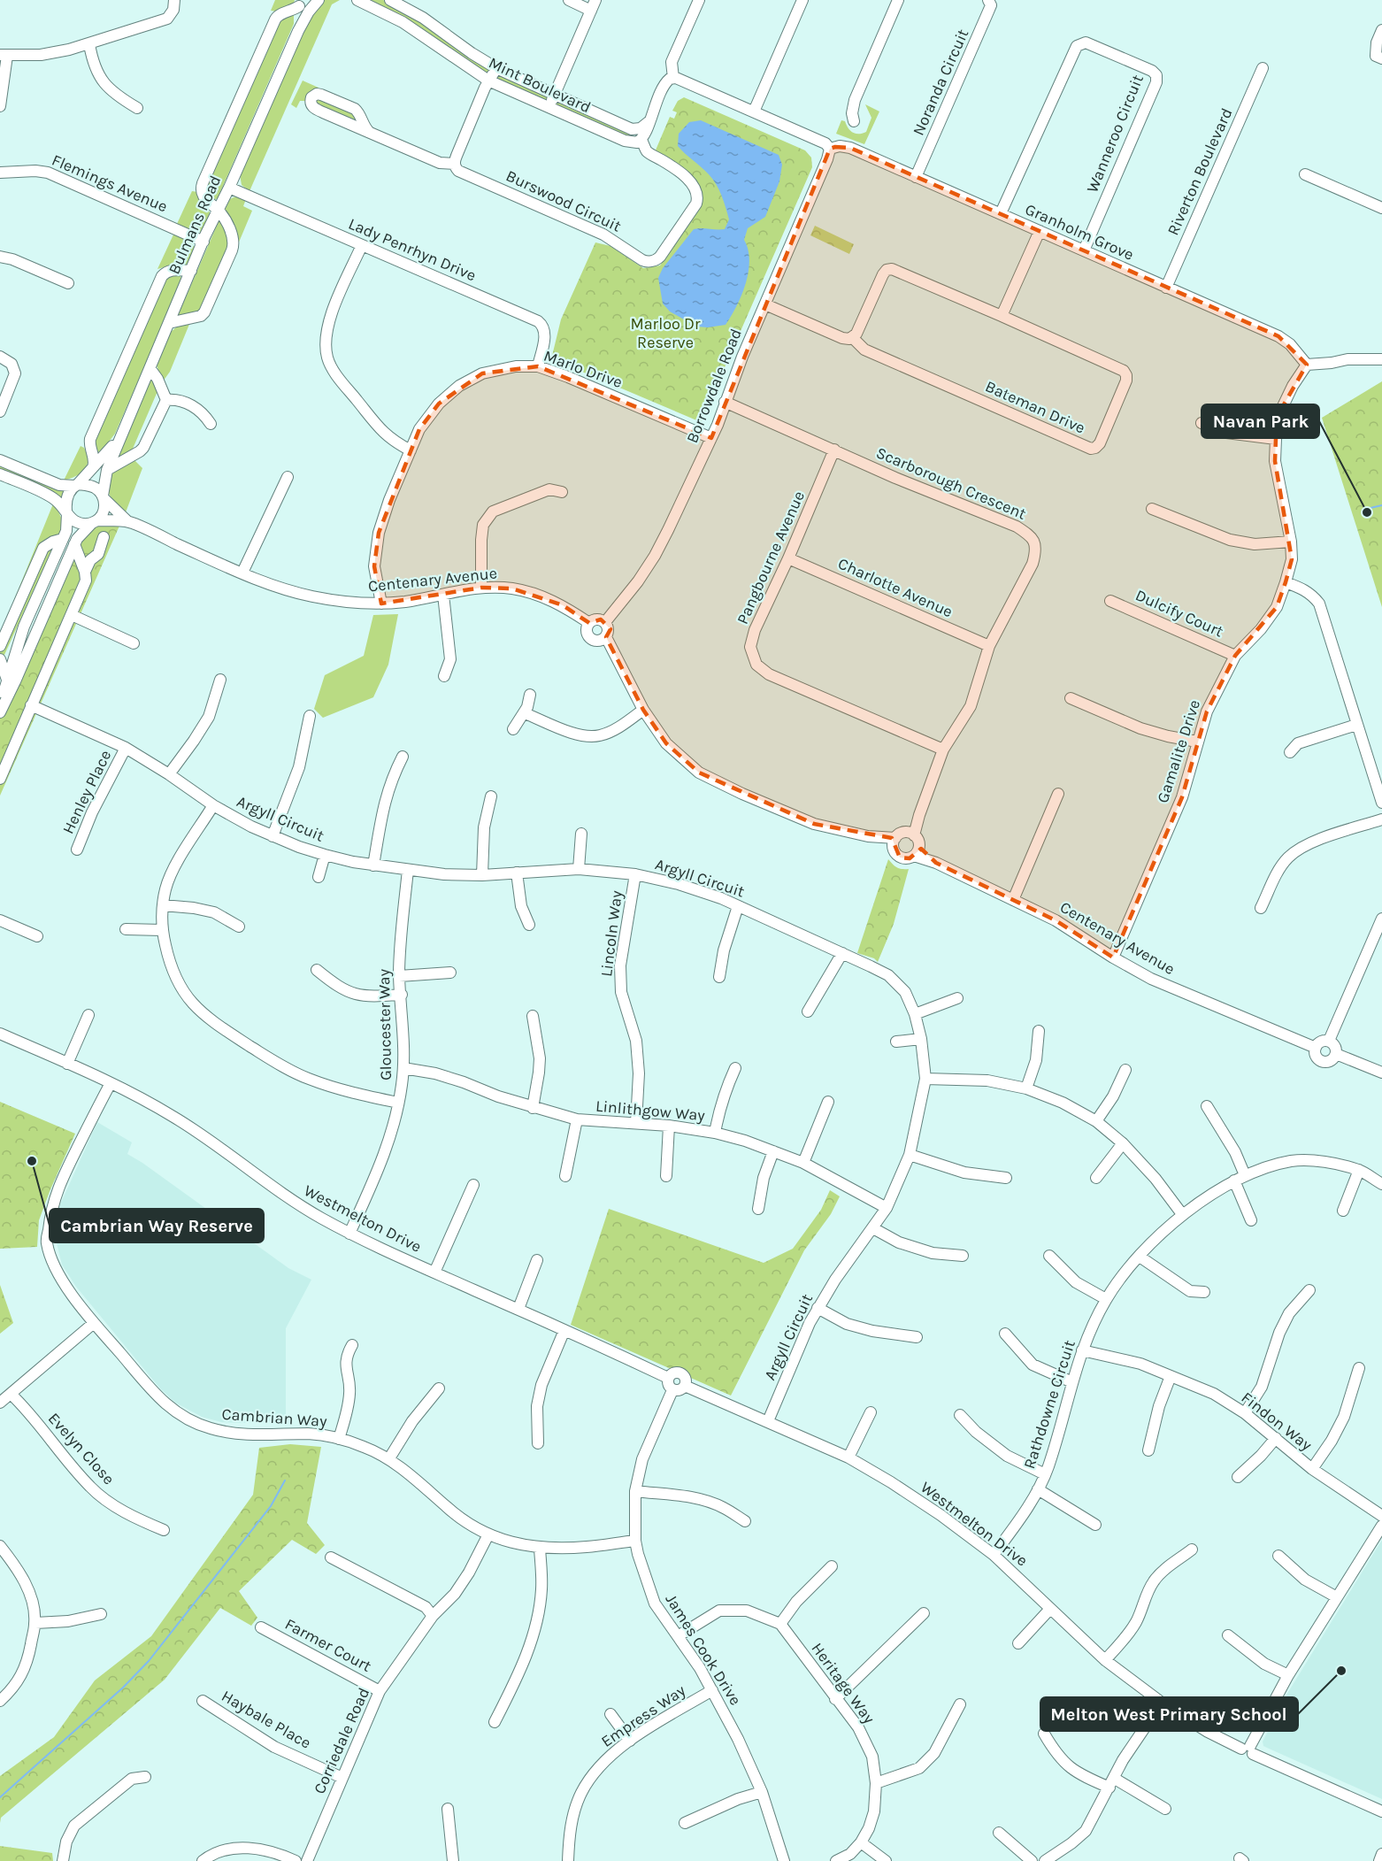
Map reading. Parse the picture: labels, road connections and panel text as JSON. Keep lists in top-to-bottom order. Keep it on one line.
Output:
{"streets":{"street":["Noranda Circuit","Mint Boulevard","Wanneroo Circuit","Riverton Boulevard","Flemings Avenue","Burswood Circuit","Bulmans Road","Granholm Grove","Lady Penrhyn Drive","Marlo Drive","Borrowdale Road","Bateman Drive","Scarborough Crescent","Pangbourne Avenue","Centenary Avenue","Charlotte Avenue","Dulcify Court","Gamalite Drive","Henley Place","Argyll Circuit","Lincoln Way","Gloucester Way","Linlithgow Way","Westmelton Drive","Rathdowne Circuit","Cambrian Way","Findon Way","Evelyn Close","Farmer Court","James Cook Drive","Heritage Way","Empress Way","Haybale Place","Corriedale Road"]},"crossings":[["Noranda Circuit","Granholm Grove"],["Mint Boulevard","Burswood Circuit"],["Wanneroo Circuit","Granholm Grove"],["Riverton Boulevard","Granholm Grove"],["Flemings Avenue","Bulmans Road"],["Bulmans Road","Lady Penrhyn Drive"],["Bulmans Road","Centenary Avenue"],["Granholm Grove","Borrowdale Road"],["Granholm Grove","Gamalite Drive"],["Lady Penrhyn Drive","Marlo Drive"],["Marlo Drive","Borrowdale Road"],["Marlo Drive","Centenary Avenue"],["Borrowdale Road","Scarborough Crescent"],["Borrowdale Road","Centenary Avenue"],["Scarborough Crescent","Pangbourne Avenue"],["Scarborough Crescent","Centenary Avenue"],["Scarborough Crescent","Charlotte Avenue"],["Pangbourne Avenue","Charlotte Avenue"],["Centenary Avenue","Gamalite Drive"],["Dulcify Court","Gamalite Drive"],["Henley Place","Argyll Circuit"],["Argyll Circuit","Lincoln Way"],["Argyll Circuit","Gloucester Way"],["Argyll Circuit","Linlithgow Way"],["Argyll Circuit","Westmelton Drive"],["Lincoln Way","Linlithgow Way"],["Gloucester Way","Linlithgow Way"],["Gloucester Way","Westmelton Drive"],["Westmelton Drive","Rathdowne Circuit"],["Westmelton Drive","Cambrian Way"],["Westmelton Drive","James Cook Drive"],["Rathdowne Circuit","Findon Way"],["Cambrian Way","James Cook Drive"],["Cambrian Way","Corriedale Road"],["Farmer Court","Corriedale Road"],["James Cook Drive","Empress Way"],["Haybale Place","Corriedale Road"]],"parks":["Marloo Dr Reserve"],"places":["Navan Park","Cambrian Way Reserve","Melton West Primary School"]}
